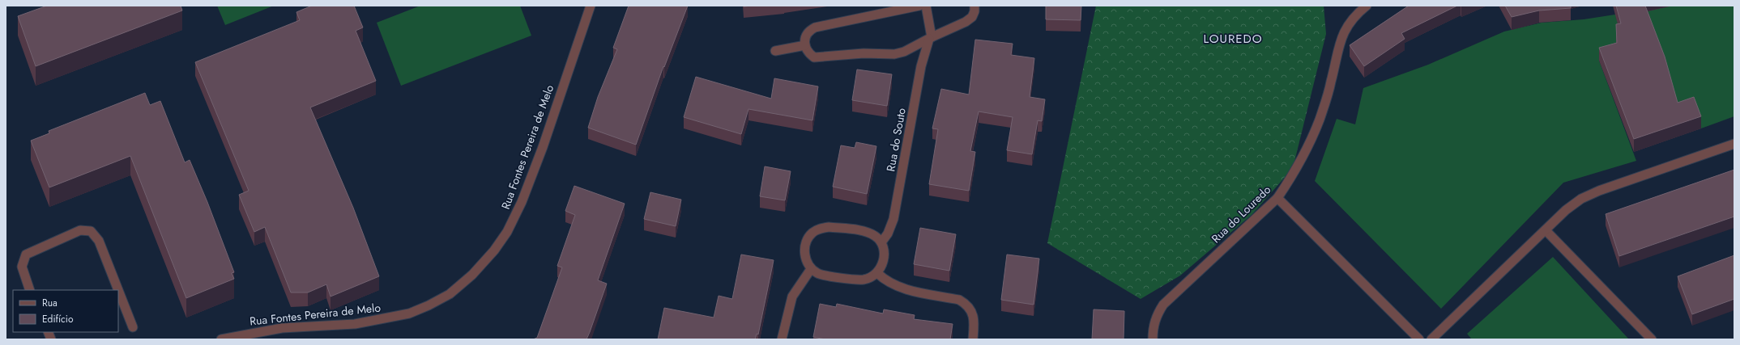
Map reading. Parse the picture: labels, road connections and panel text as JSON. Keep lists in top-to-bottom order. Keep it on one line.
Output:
{"streets":{"street":["Rua do Souto","Rua Fontes Pereira de Melo","Rua do Louredo"]},"districts":["LOUREDO"],"legend":["Rua","Edifício"]}
